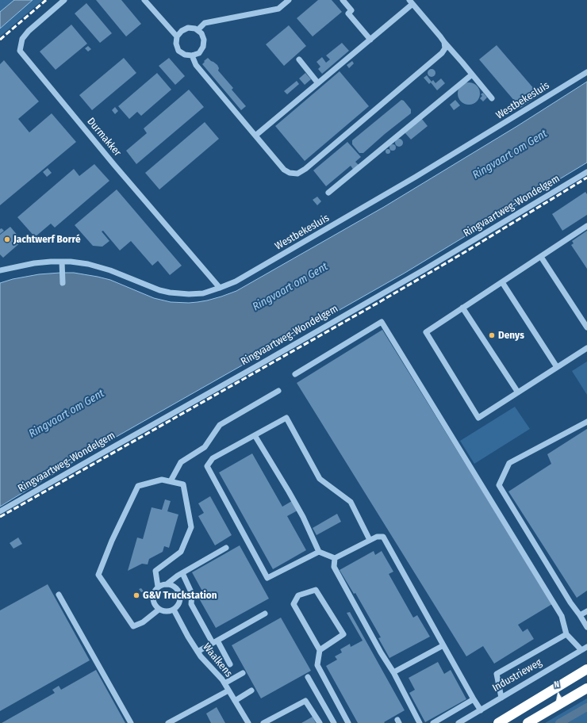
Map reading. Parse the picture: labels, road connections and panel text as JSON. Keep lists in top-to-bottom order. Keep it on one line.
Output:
{"streets":{"street":["Westbekesluis","Durmakker","Ringvaartweg-Wondelgem","Waalkens","Industrieweg"]},"crossings":[["Westbekesluis","Durmakker"]],"water":["Ringvaart om Gent"],"places":["Jachtwerf Borré","Denys","G&V Truckstation"],"north":"top"}
